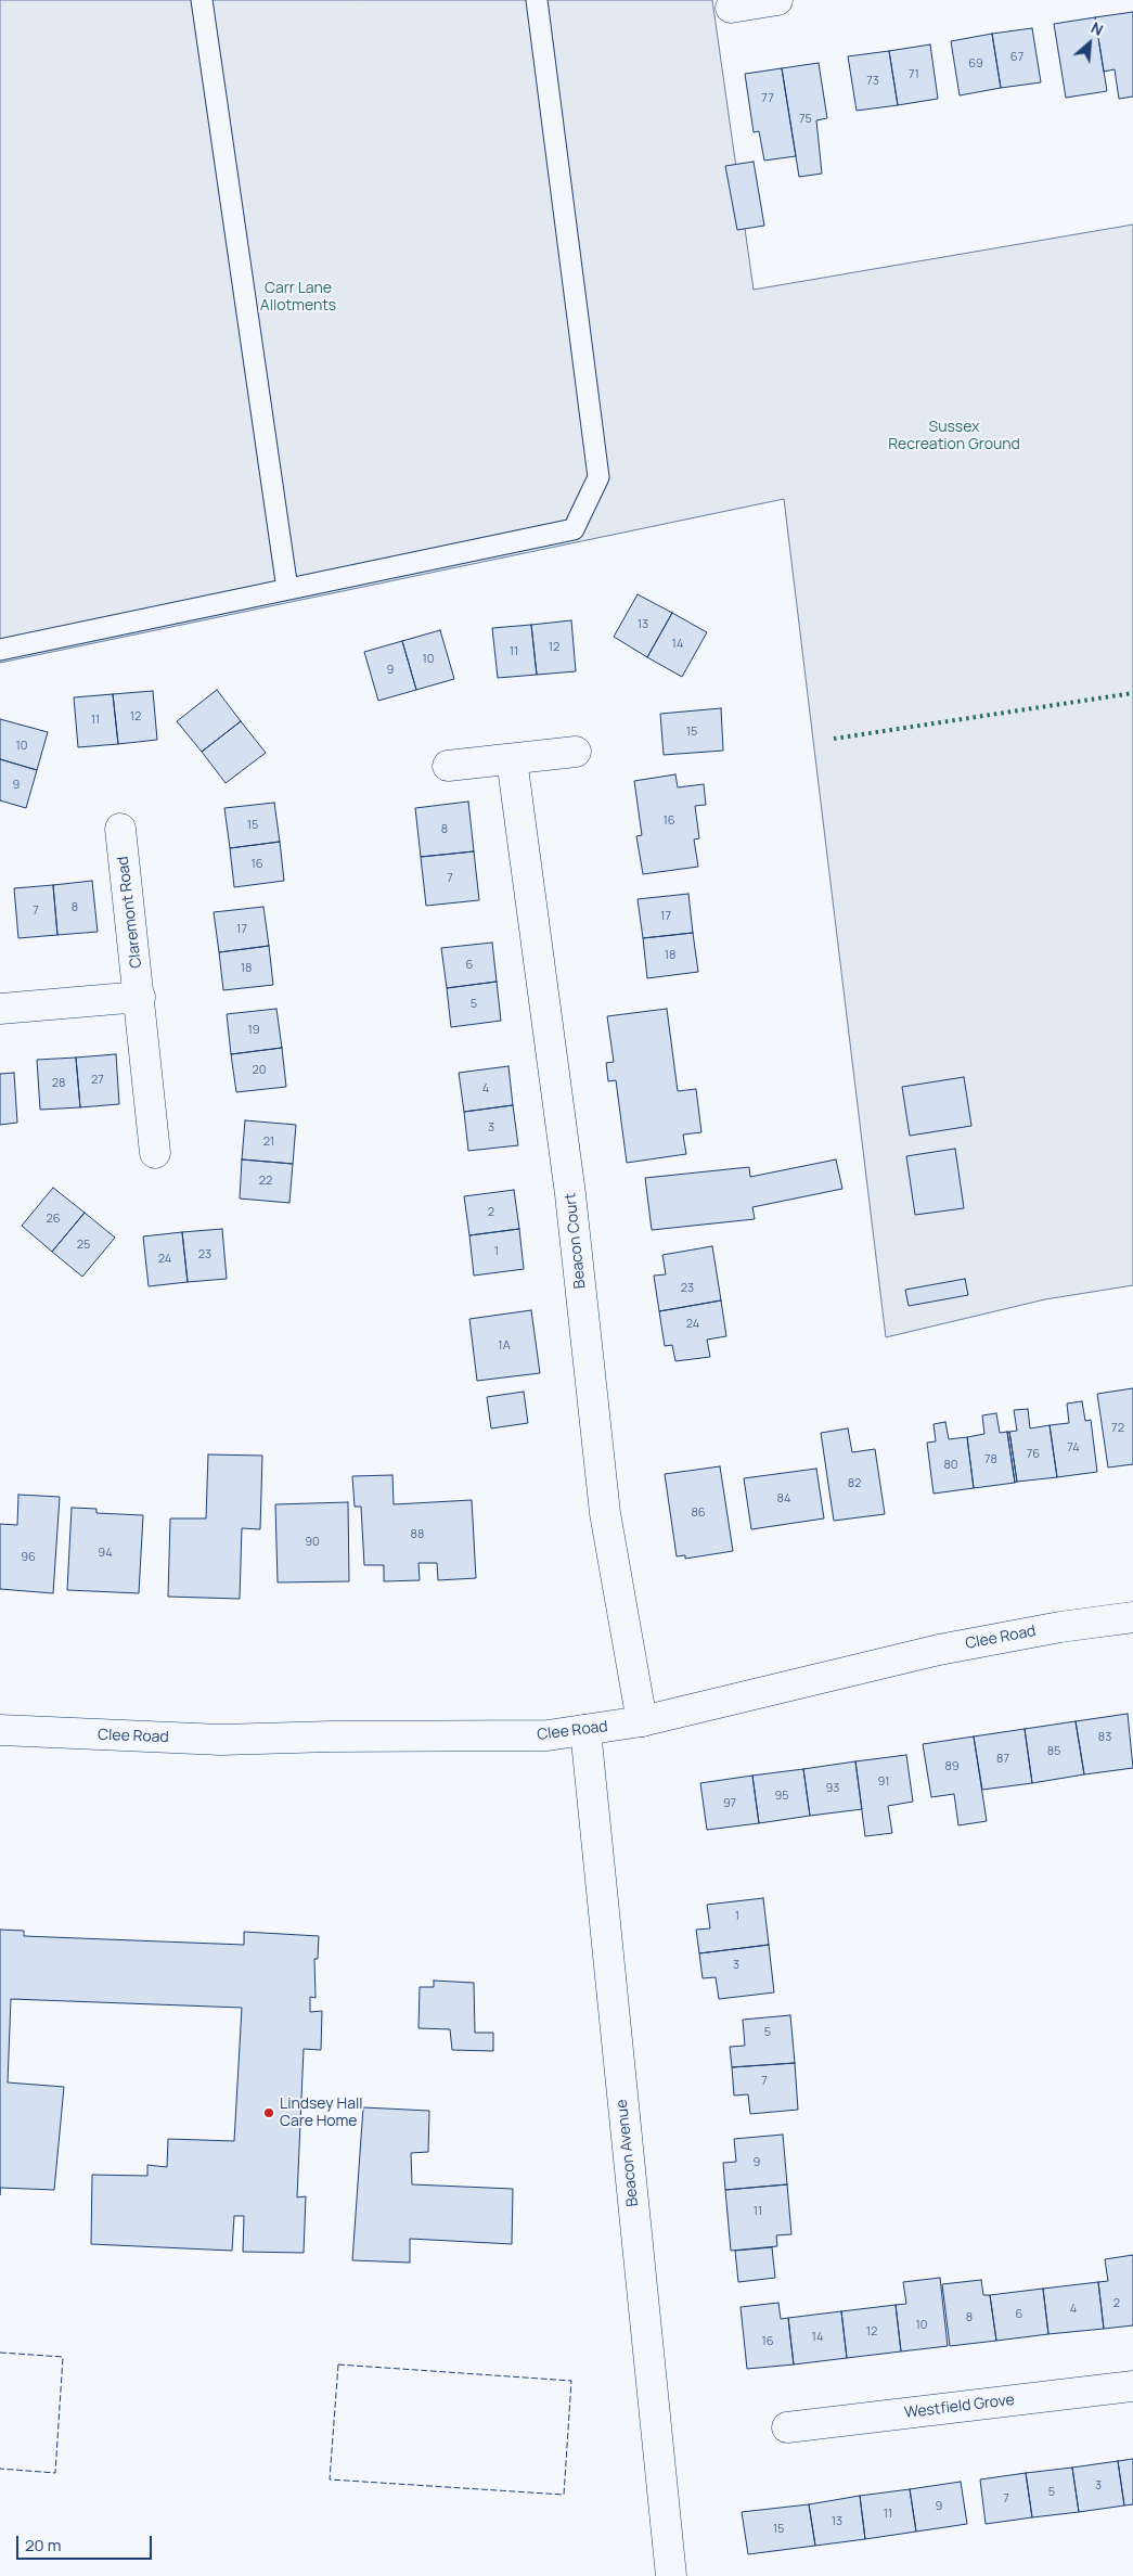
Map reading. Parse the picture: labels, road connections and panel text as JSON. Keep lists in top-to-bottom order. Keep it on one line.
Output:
{"streets":{"street":["Claremont Road","Beacon Court","Clee Road","Beacon Avenue","Westfield Grove"]},"crossings":[["Beacon Court","Clee Road"],["Clee Road","Beacon Avenue"]],"parks":["Carr Lane Allotments","Sussex Recreation Ground"],"places":["Lindsey Hall Care Home"],"house_numbers":["67","69","71","73","77","75","13","14","12","11","10","9","12","11","15","10","9","16","15","8","16","7","8","7","17","17","18","6","18","5","19","20","27","28","4","3","21","22","2","26","25","1","23","24","23","24","1A","72","74","76","78","80","82","84","86","88","90","94","96","83","85","87","89","91","93","95","97","1","3","5","7","9","11","2","4","6","8","10","12","14","16","3","5","7","9","11","13","15"],"scale_bar":"20 m","north":"top right"}
